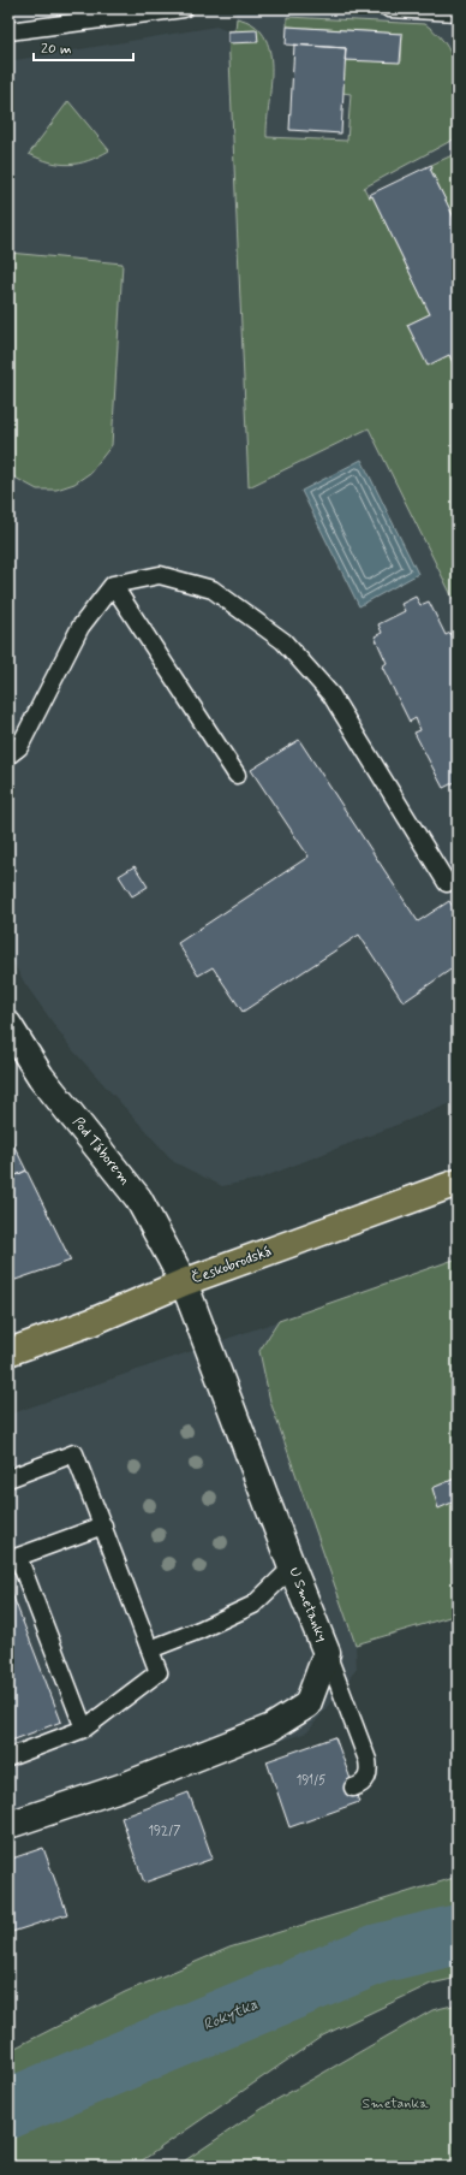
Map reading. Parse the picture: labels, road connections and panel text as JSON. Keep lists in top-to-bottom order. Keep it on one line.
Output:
{"streets":{"main road":["Českobrodská"],"street":["Pod Táborem","U Smetanky"]},"crossings":[["Pod Táborem","Českobrodská"],["Pod Táborem","U Smetanky"],["Českobrodská","U Smetanky"]],"water":["Rokytka"],"parks":["Smetanka"],"house_numbers":["191/5","192/7"],"scale_bar":"20 m"}
